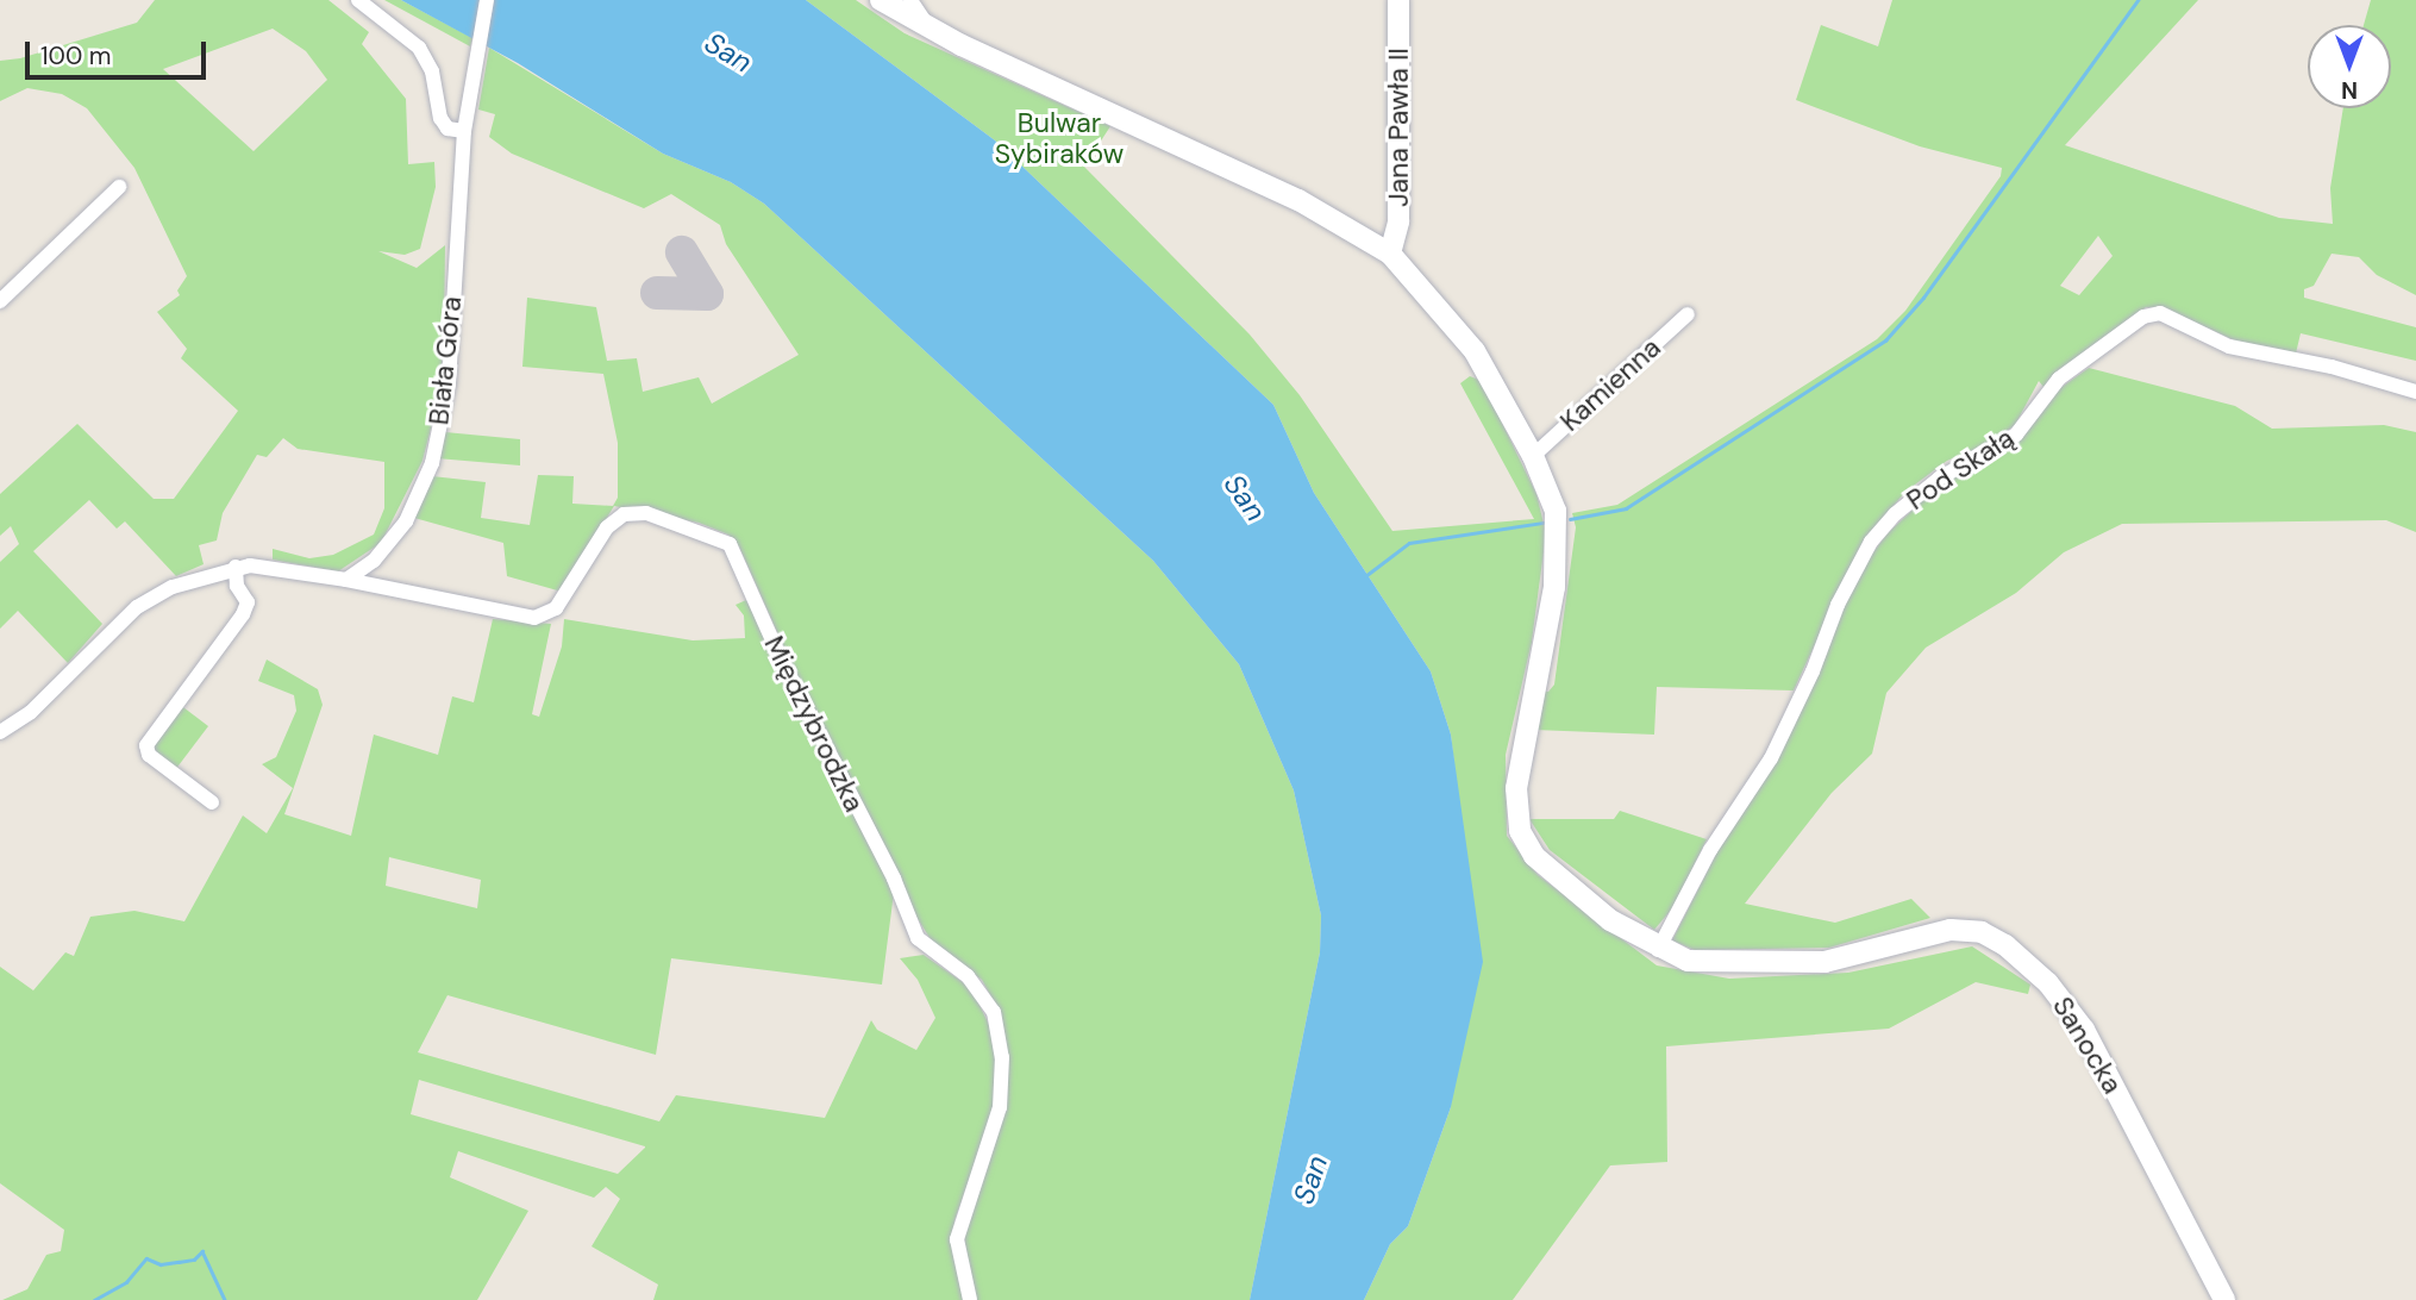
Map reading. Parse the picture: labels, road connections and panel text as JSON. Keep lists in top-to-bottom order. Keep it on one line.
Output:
{"streets":{"street":["Jana Pawła II","Biała Góra","Kamienna","Pod Skałą","Międzybrodzka","Sanocka"]},"crossings":[["Biała Góra","Międzybrodzka"],["Pod Skałą","Sanocka"]],"water":["San"],"parks":["Bulwar Sybiraków"],"scale_bar":"100 m","north":"bottom"}
